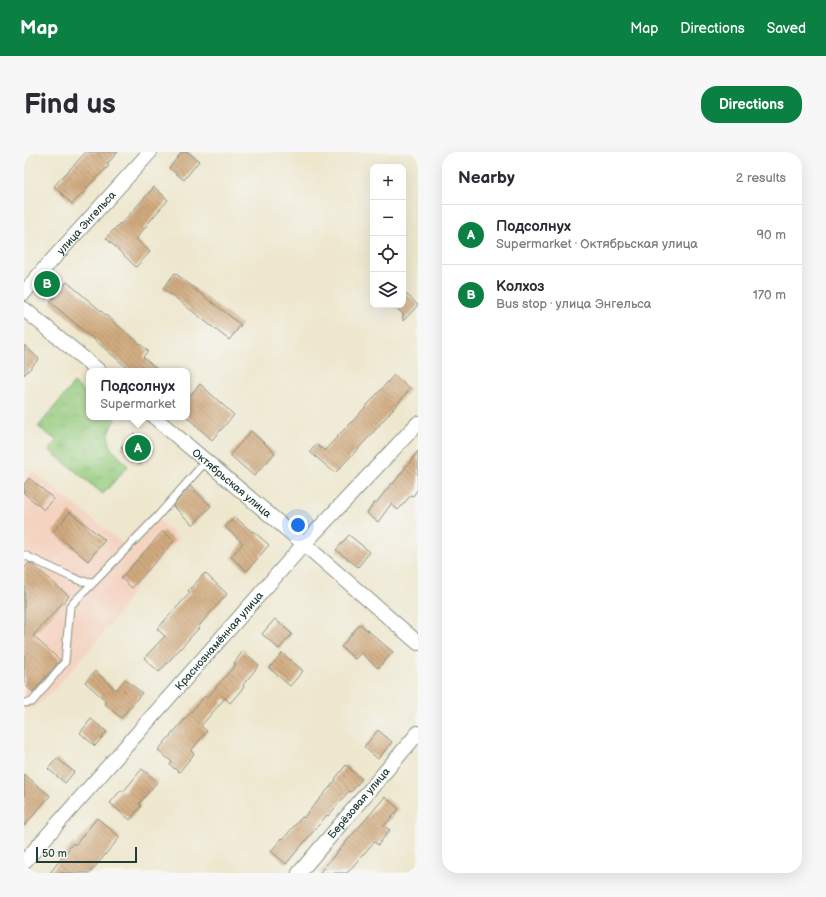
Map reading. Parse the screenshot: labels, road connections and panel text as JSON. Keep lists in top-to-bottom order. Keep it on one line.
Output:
{"streets":{"street":["улица Энгельса","Октябрьская улица","Краснознамённая улица","Берёзовая улица"]},"crossings":[["Октябрьская улица","Краснознамённая улица"]],"scale_bar":"50 m","page":{"header":"Map","nav":["Map","Directions","Saved"],"buttons":"Directions","title":"Find us","heading":["Nearby","2 results"],"map_buttons":["+","−"],"list":[{"mark":"A","name":"Подсолнух","note":"Supermarket · Октябрьская улица","value":"90 m"},{"mark":"B","name":"Колхоз","note":"Bus stop · улица Энгельса","value":"170 m"}],"pins":["B","A"],"popup":["Подсолнух","Supermarket"],"scale":"50 m"}}
